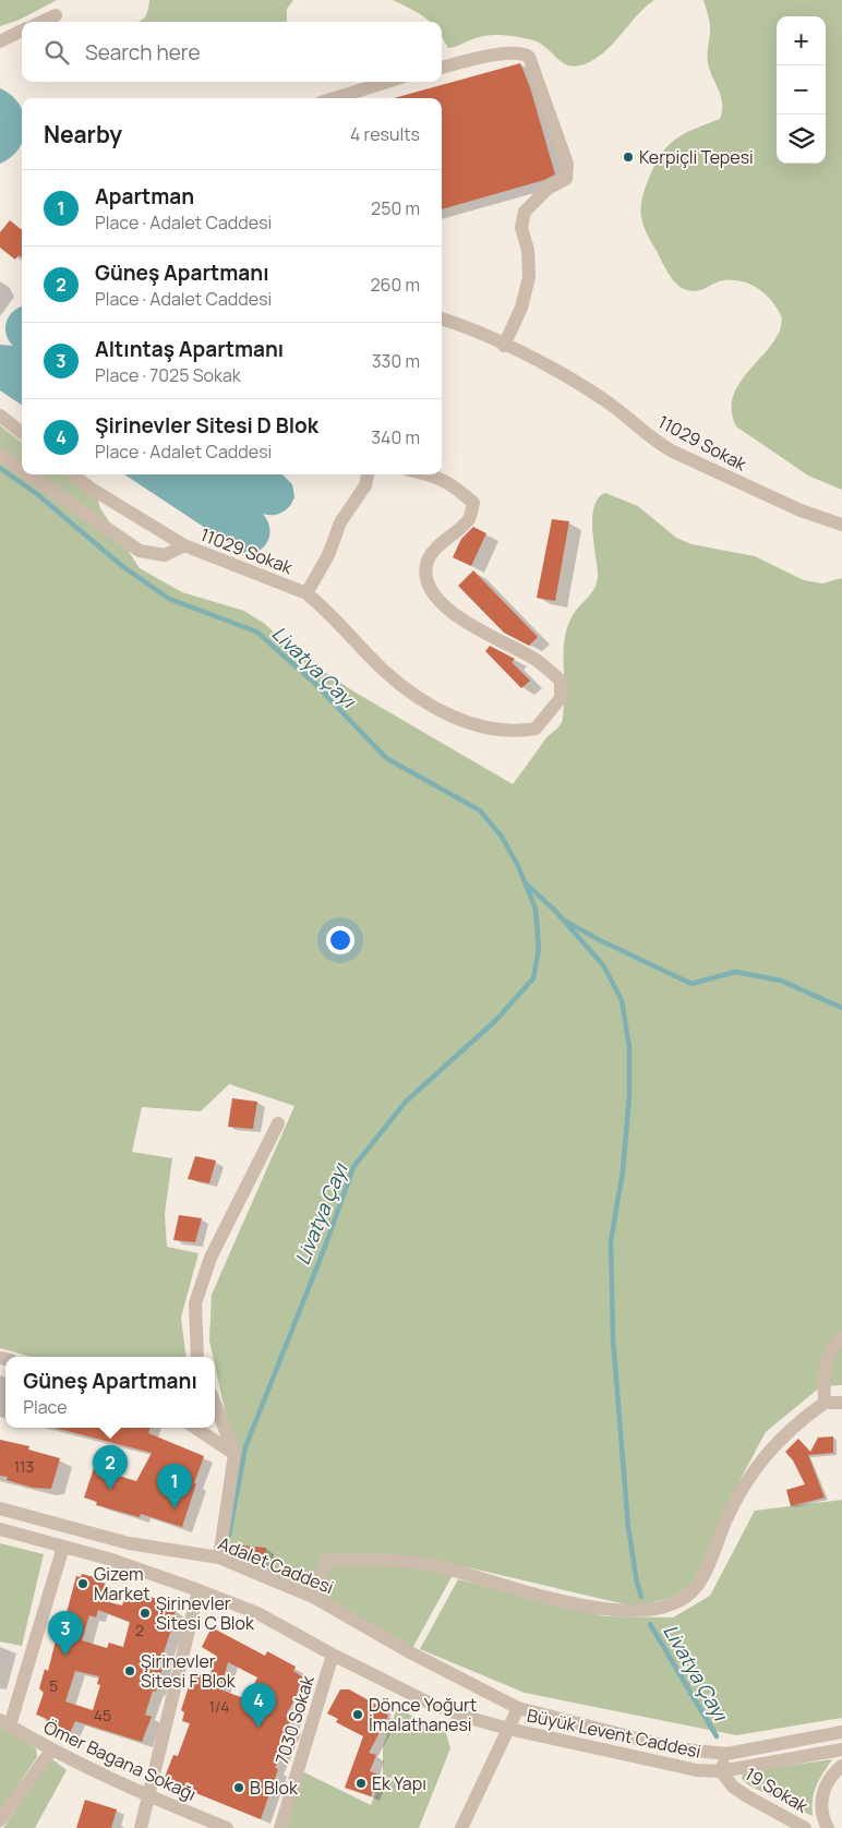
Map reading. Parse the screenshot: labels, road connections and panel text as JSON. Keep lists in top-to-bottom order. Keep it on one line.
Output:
{"streets":{"street":["11029 Sokak","Adalet Caddesi","7030 Sokak","Büyük Levent Caddesi","Ömer Bagana Sokağı","19 Sokak"]},"crossings":[["Adalet Caddesi","Büyük Levent Caddesi"],["Büyük Levent Caddesi","19 Sokak"]],"water":["Livatya Çayı"],"places":["Kerpiçli Tepesi","Gizem Market","Şirinevler Sitesi C Blok","Şirinevler Sitesi F Blok","Dönce Yoğurt İmalathanesi","Ek Yapı","B Blok"],"house_numbers":["113","2","5","1/4","45"],"page":{"map_buttons":["+","−"],"search":"Search here","heading":["Nearby","4 results"],"list":[{"mark":"1","name":"Apartman","note":"Place · Adalet Caddesi","value":"250 m"},{"mark":"2","name":"Güneş Apartmanı","note":"Place · Adalet Caddesi","value":"260 m"},{"mark":"3","name":"Altıntaş Apartmanı","note":"Place · 7025 Sokak","value":"330 m"},{"mark":"4","name":"Şirinevler Sitesi D Blok","note":"Place · Adalet Caddesi","value":"340 m"}],"popup":["Güneş Apartmanı","Place"],"pins":["2","1","3","4"]}}
